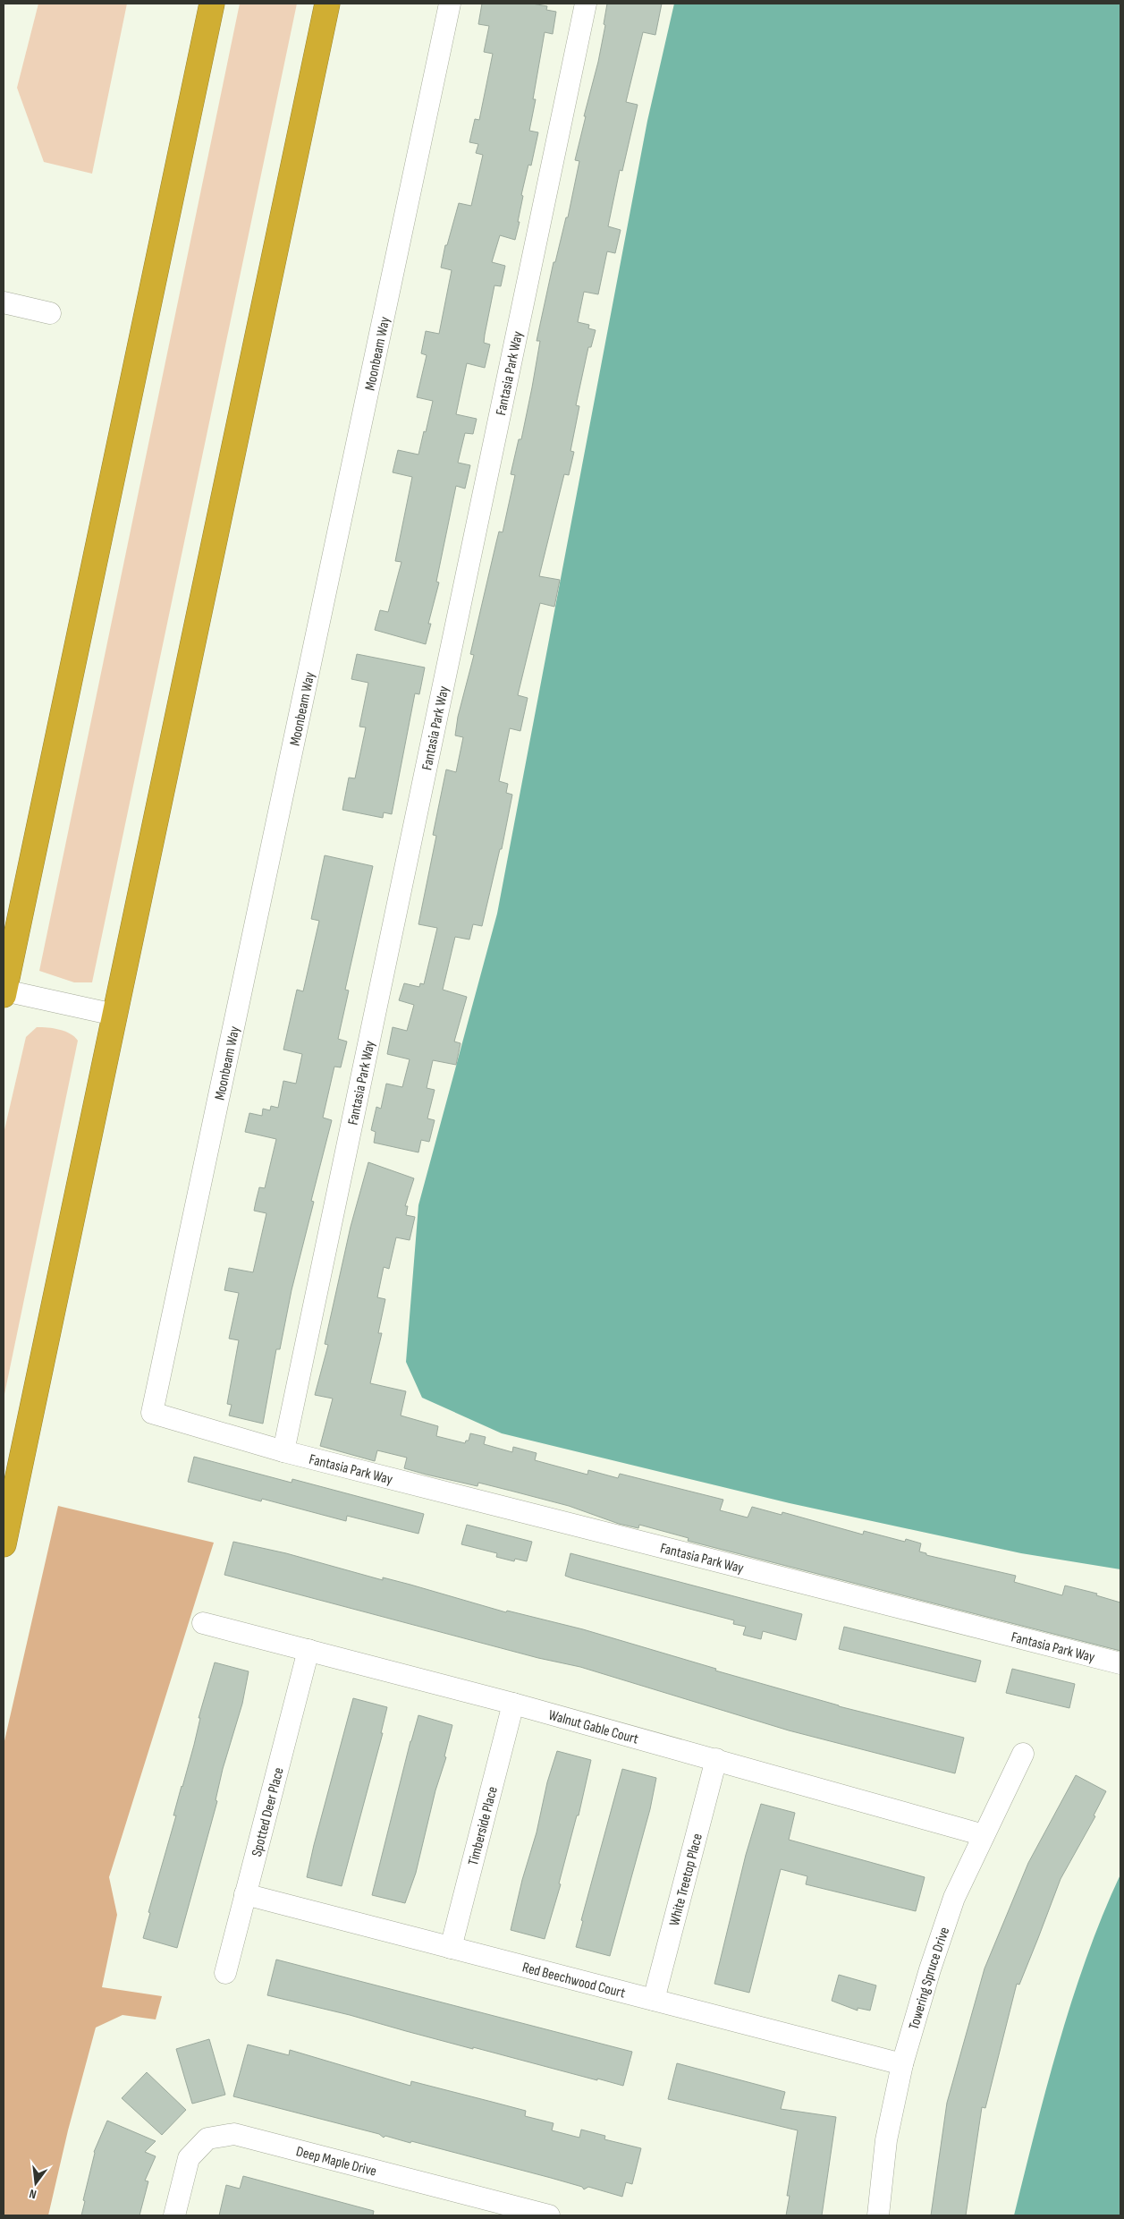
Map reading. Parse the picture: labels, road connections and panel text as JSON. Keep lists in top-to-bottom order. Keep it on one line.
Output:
{"streets":{"street":["Moonbeam Way","Fantasia Park Way","Walnut Gable Court","Spotted Deer Place","Timberside Place","White Treetop Place","Towering Spruce Drive","Red Beechwood Court","Deep Maple Drive"]},"crossings":[["Moonbeam Way","Fantasia Park Way"],["Walnut Gable Court","Spotted Deer Place"],["Walnut Gable Court","Timberside Place"],["Walnut Gable Court","White Treetop Place"],["Walnut Gable Court","Towering Spruce Drive"],["Spotted Deer Place","Red Beechwood Court"],["Timberside Place","Red Beechwood Court"],["White Treetop Place","Red Beechwood Court"],["Towering Spruce Drive","Red Beechwood Court"]],"north":"bottom"}
